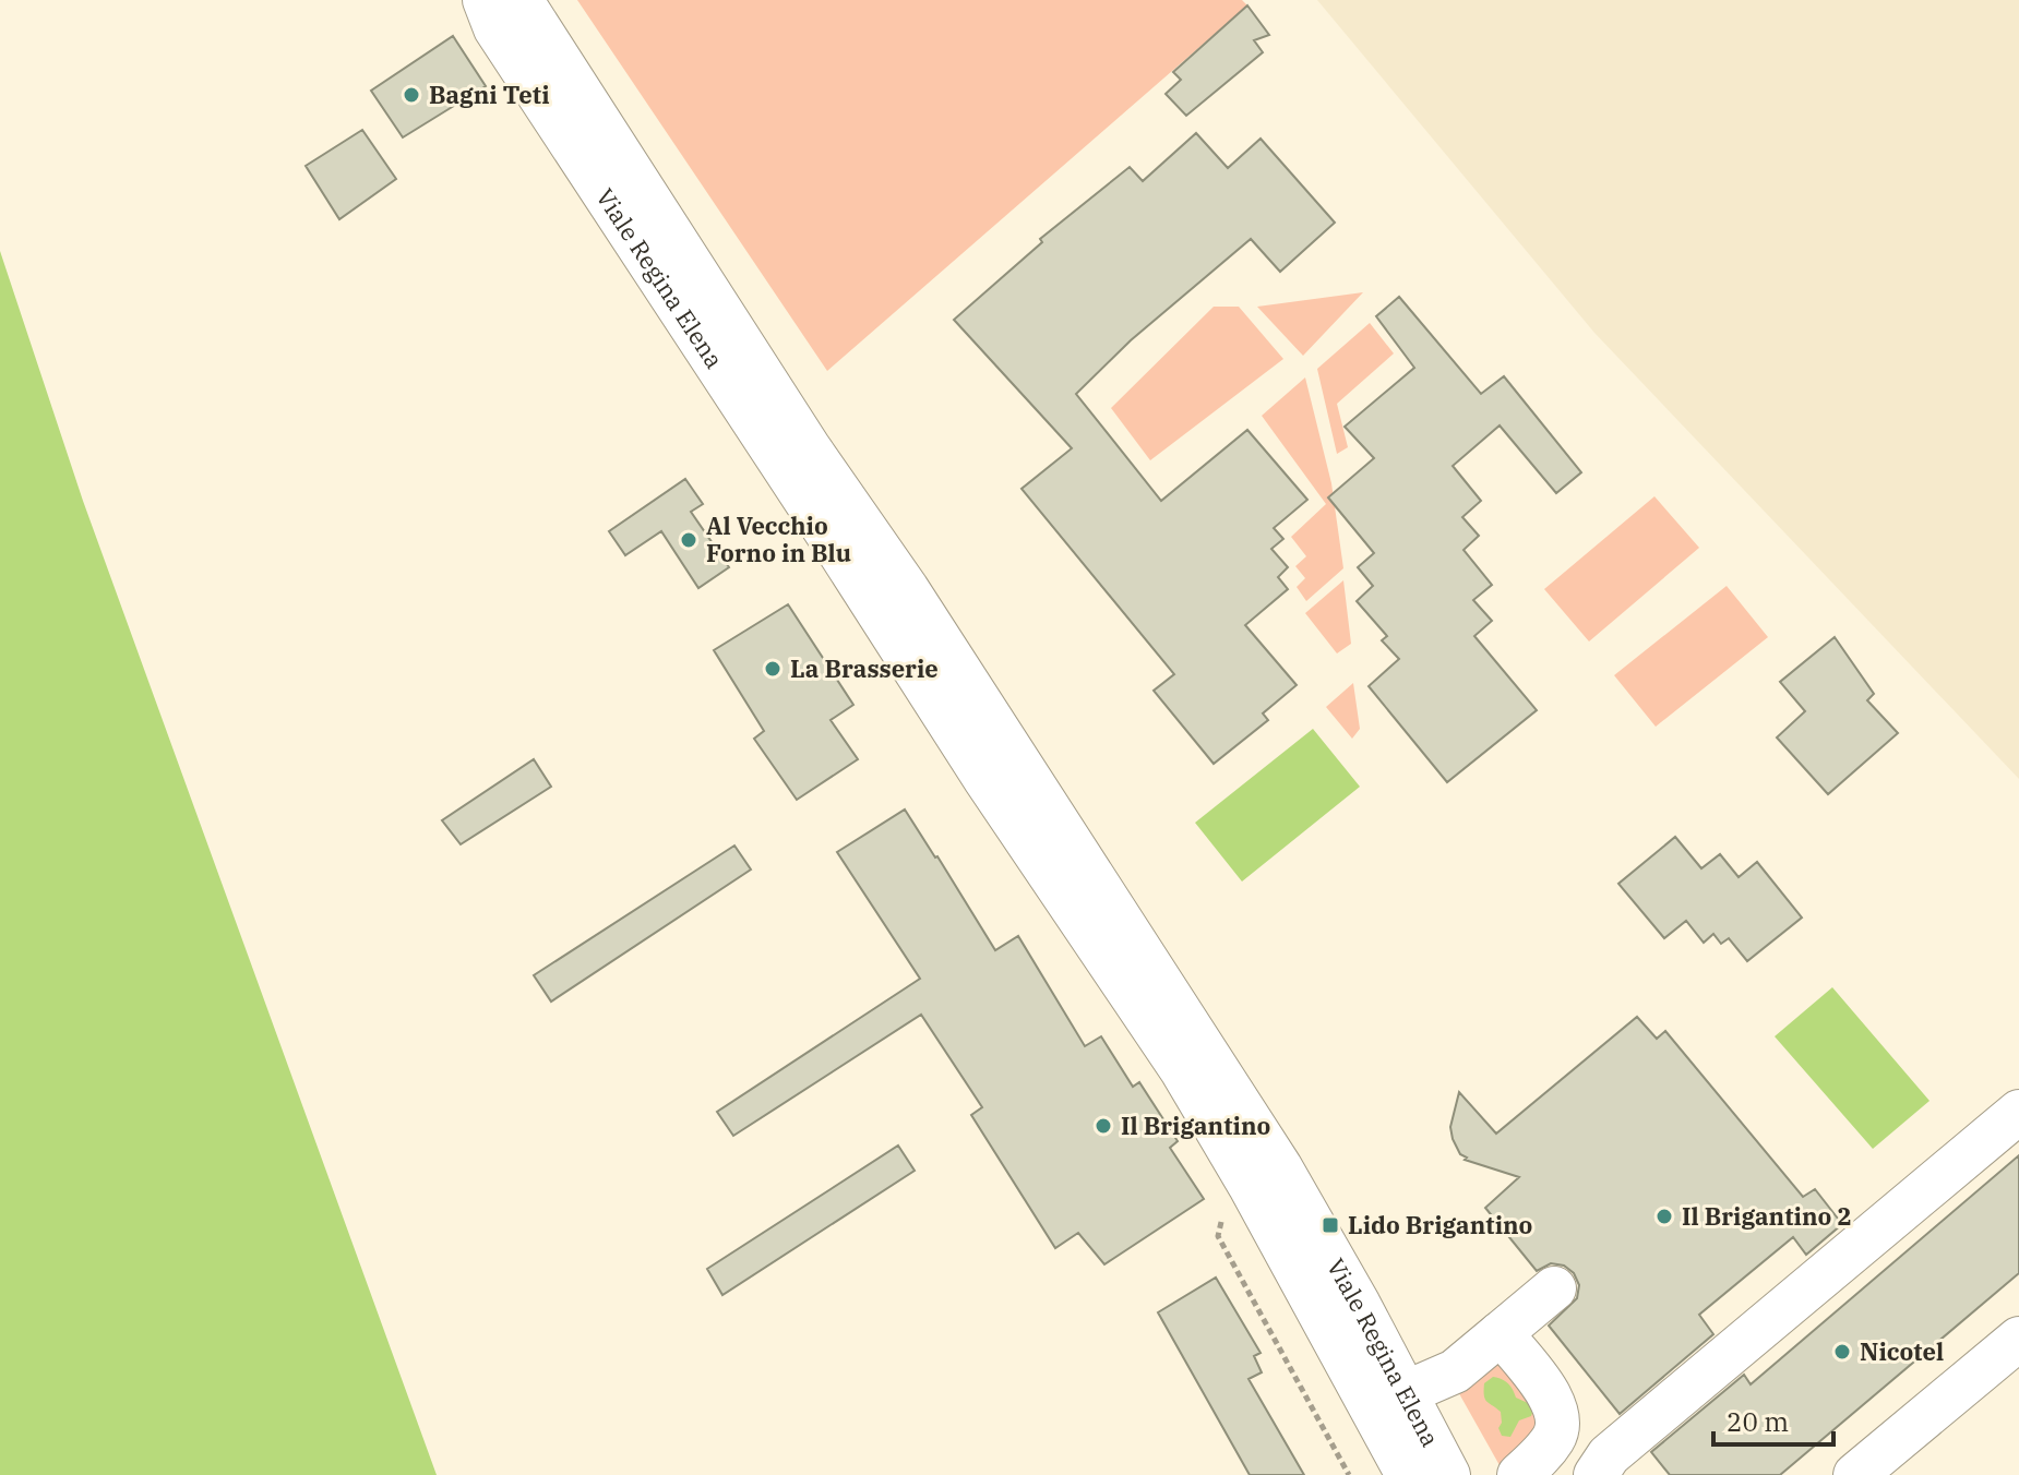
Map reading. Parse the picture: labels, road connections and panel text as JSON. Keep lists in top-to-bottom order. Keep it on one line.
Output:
{"streets":{"street":["Viale Regina Elena"]},"places":{"other":["Bagni Teti","Al Vecchio Forno in Blu","La Brasserie","Il Brigantino","Il Brigantino 2","Nicotel"],"transit":["Lido Brigantino"]},"scale_bar":"20 m"}
